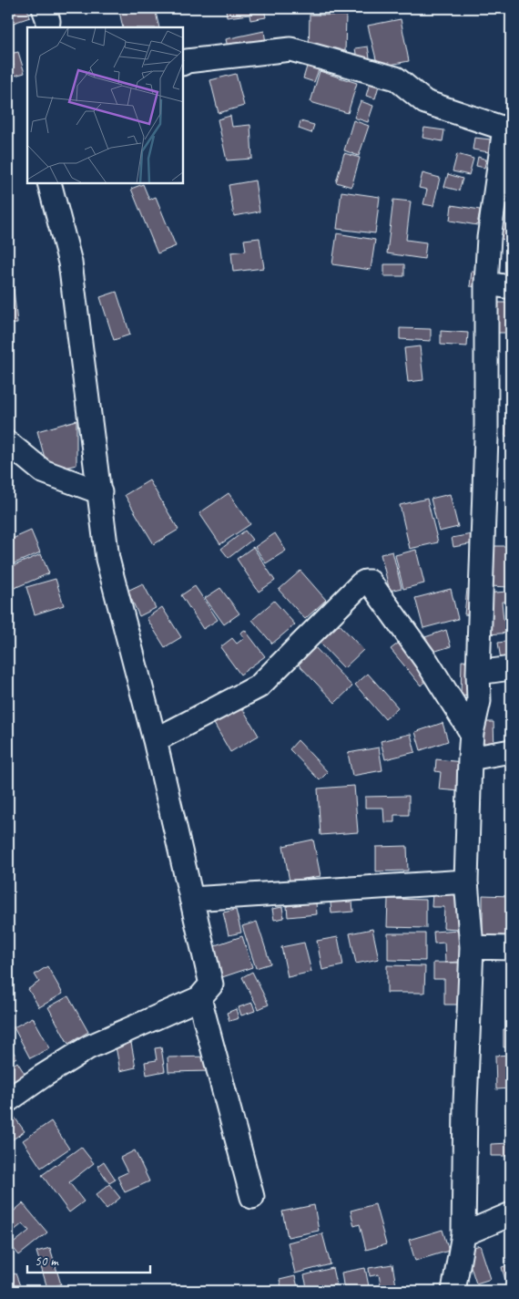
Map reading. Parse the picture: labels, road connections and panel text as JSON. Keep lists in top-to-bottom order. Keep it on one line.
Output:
{"scale_bar":"50 m"}
